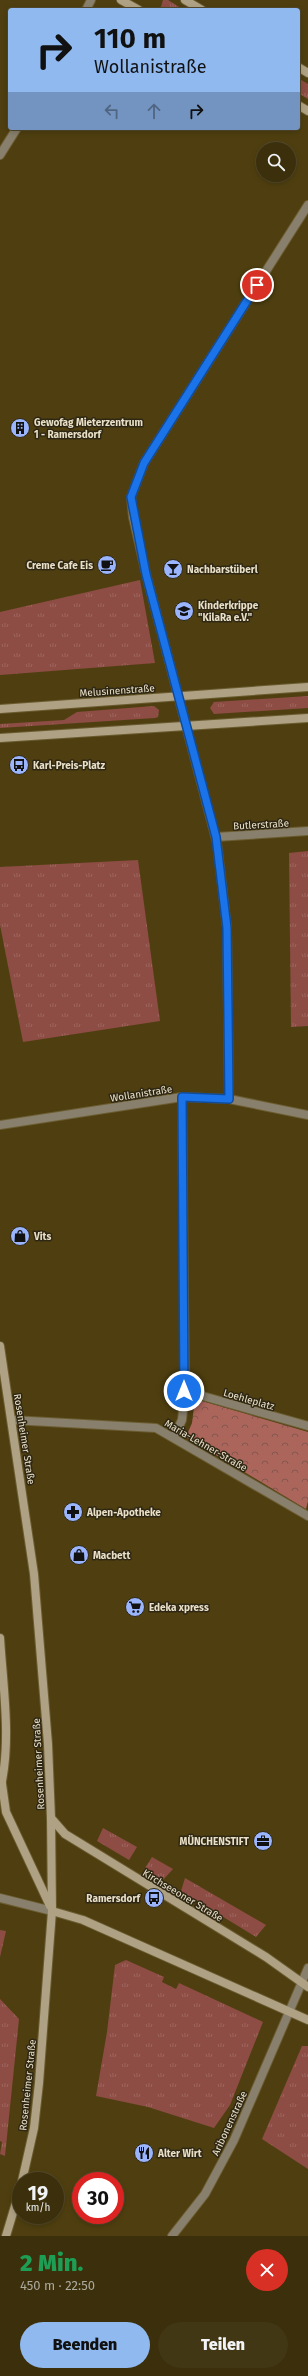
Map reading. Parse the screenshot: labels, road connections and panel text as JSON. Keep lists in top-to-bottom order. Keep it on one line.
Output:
{"streets":{"main road":["Melusinenstraße","Rosenheimer Straße","Kirchseeoner Straße"],"street":["Butlerstraße","Wollanistraße","Loehleplatz","Maria-Lehner-Straße","Aribonenstraße"]},"crossings":[["Rosenheimer Straße","Maria-Lehner-Straße"],["Rosenheimer Straße","Kirchseeoner Straße"],["Kirchseeoner Straße","Aribonenstraße"]],"places":{"building":["Gewofag Mieterzentrum 1 - Ramersdorf"],"cafe":["Creme Cafe Eis"],"bar":["Nachbarstüberl"],"school or university":["Kinderkrippe \"KilaRa e.V.\""],"bus stop":["Karl-Preis-Platz","Ramersdorf"],"shop":["Vits","Macbett"],"pharmacy":["Alpen-Apotheke"],"supermarket":["Edeka xpress"],"office":["MÜNCHENSTIFT"],"restaurant":["Alter Wirt"]},"page":{"turn":["110 m","Wollanistraße"],"speed":"19 km/h","limit":"30","heading":["2 Min.","450 m · 22:50"],"buttons":["Beenden","Teilen"]}}
